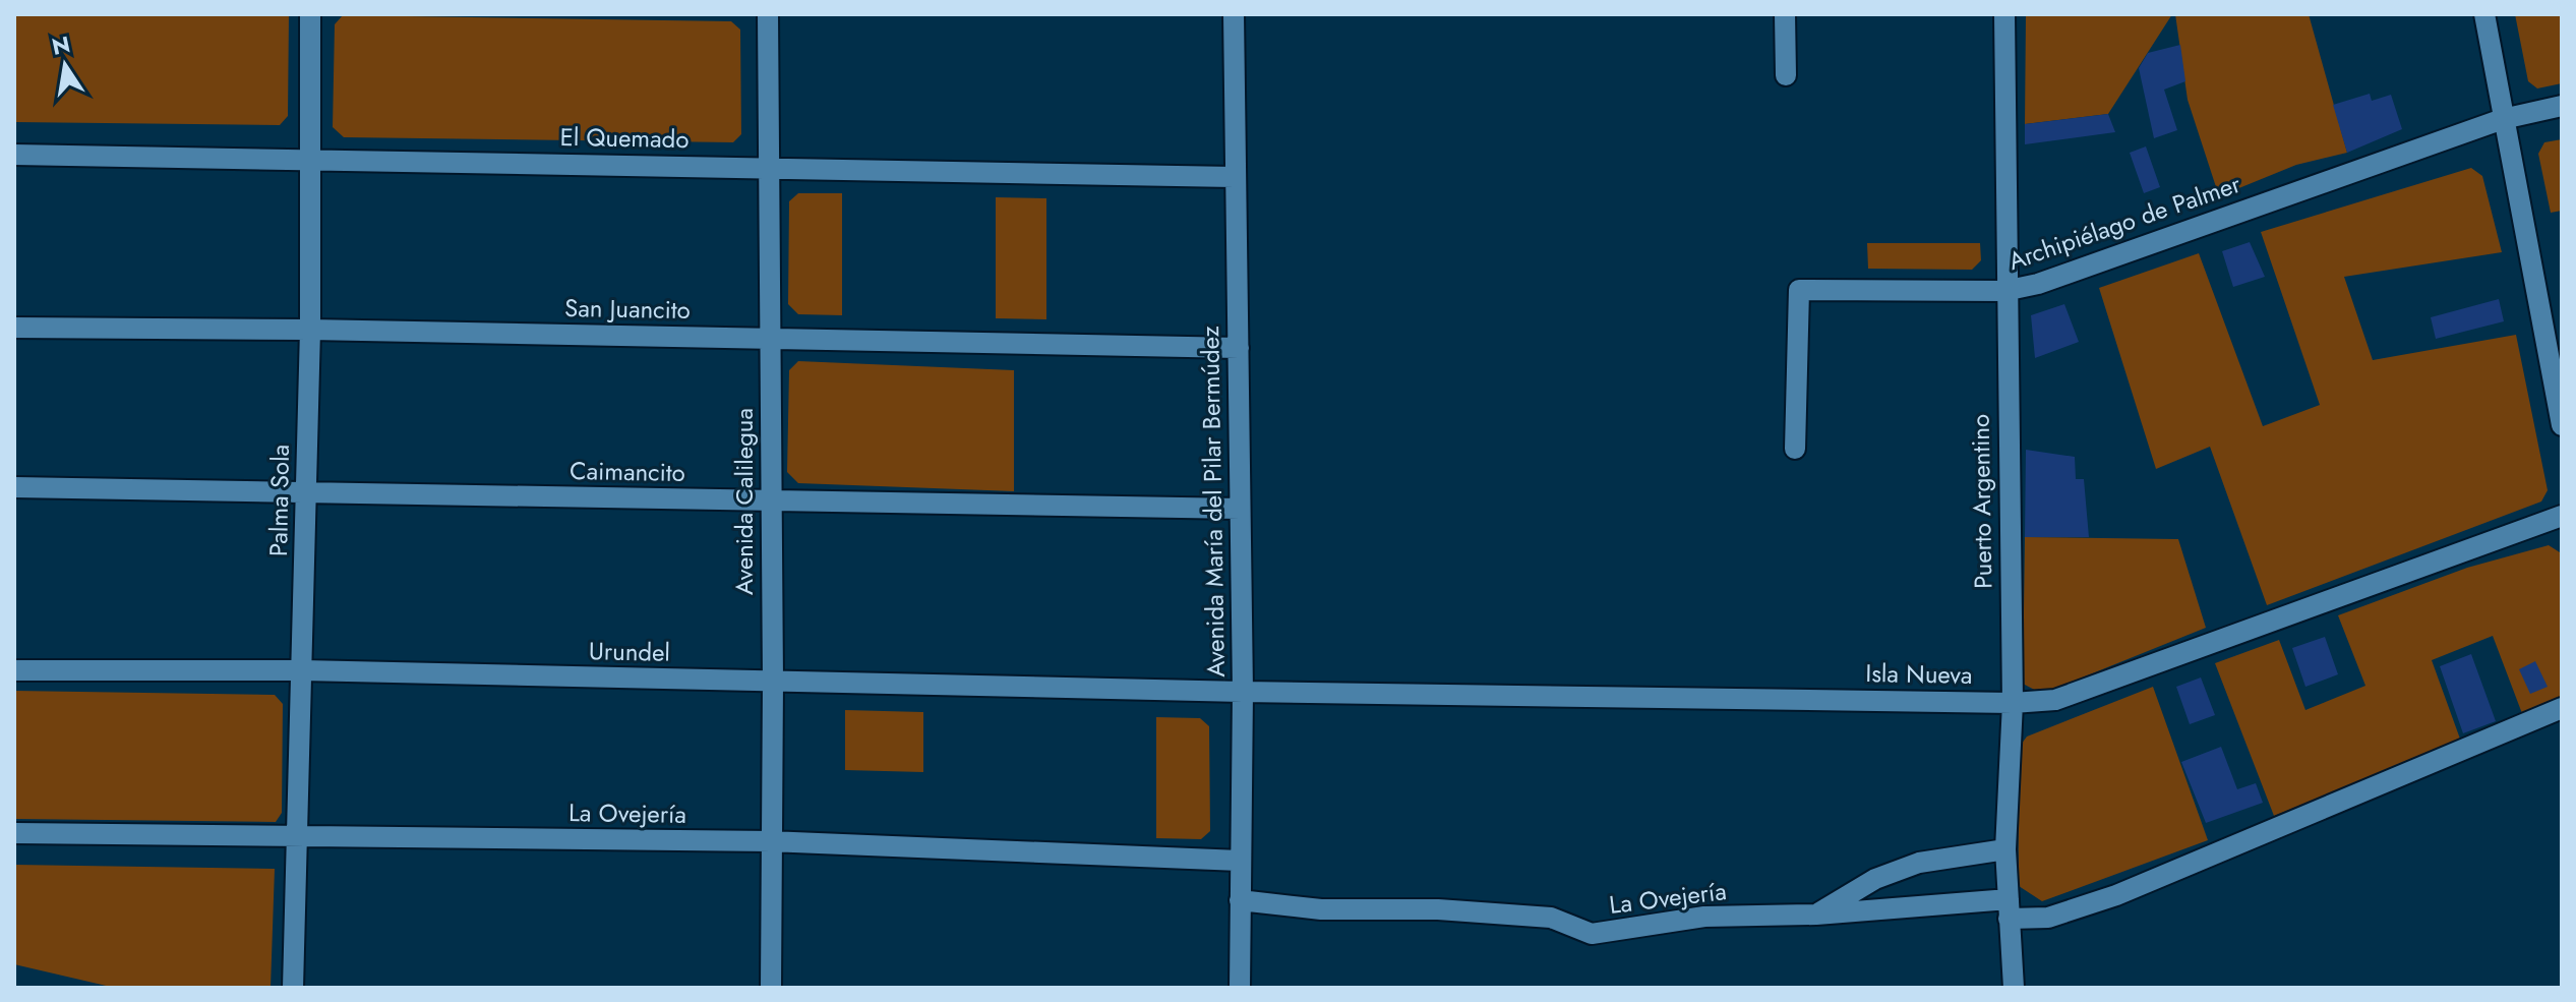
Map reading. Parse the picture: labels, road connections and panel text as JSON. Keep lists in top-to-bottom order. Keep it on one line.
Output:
{"streets":{"street":["El Quemado","Archipiélago de Palmer","San Juancito","Caimancito","Palma Sola","Avenida Calilegua","Avenida María del Pilar Bermúdez","Puerto Argentino","Urundel","Isla Nueva","La Ovejería"]},"crossings":[["El Quemado","Palma Sola"],["El Quemado","Avenida Calilegua"],["El Quemado","Avenida María del Pilar Bermúdez"],["Archipiélago de Palmer","Puerto Argentino"],["San Juancito","Palma Sola"],["San Juancito","Avenida Calilegua"],["San Juancito","Avenida María del Pilar Bermúdez"],["Caimancito","Palma Sola"],["Caimancito","Avenida Calilegua"],["Caimancito","Avenida María del Pilar Bermúdez"],["Palma Sola","Urundel"],["Palma Sola","La Ovejería"],["Avenida Calilegua","Urundel"],["Avenida Calilegua","La Ovejería"],["Avenida María del Pilar Bermúdez","Urundel"],["Avenida María del Pilar Bermúdez","Isla Nueva"],["Avenida María del Pilar Bermúdez","La Ovejería"],["Puerto Argentino","Isla Nueva"],["Puerto Argentino","La Ovejería"],["Urundel","Isla Nueva"]],"north":"top"}
